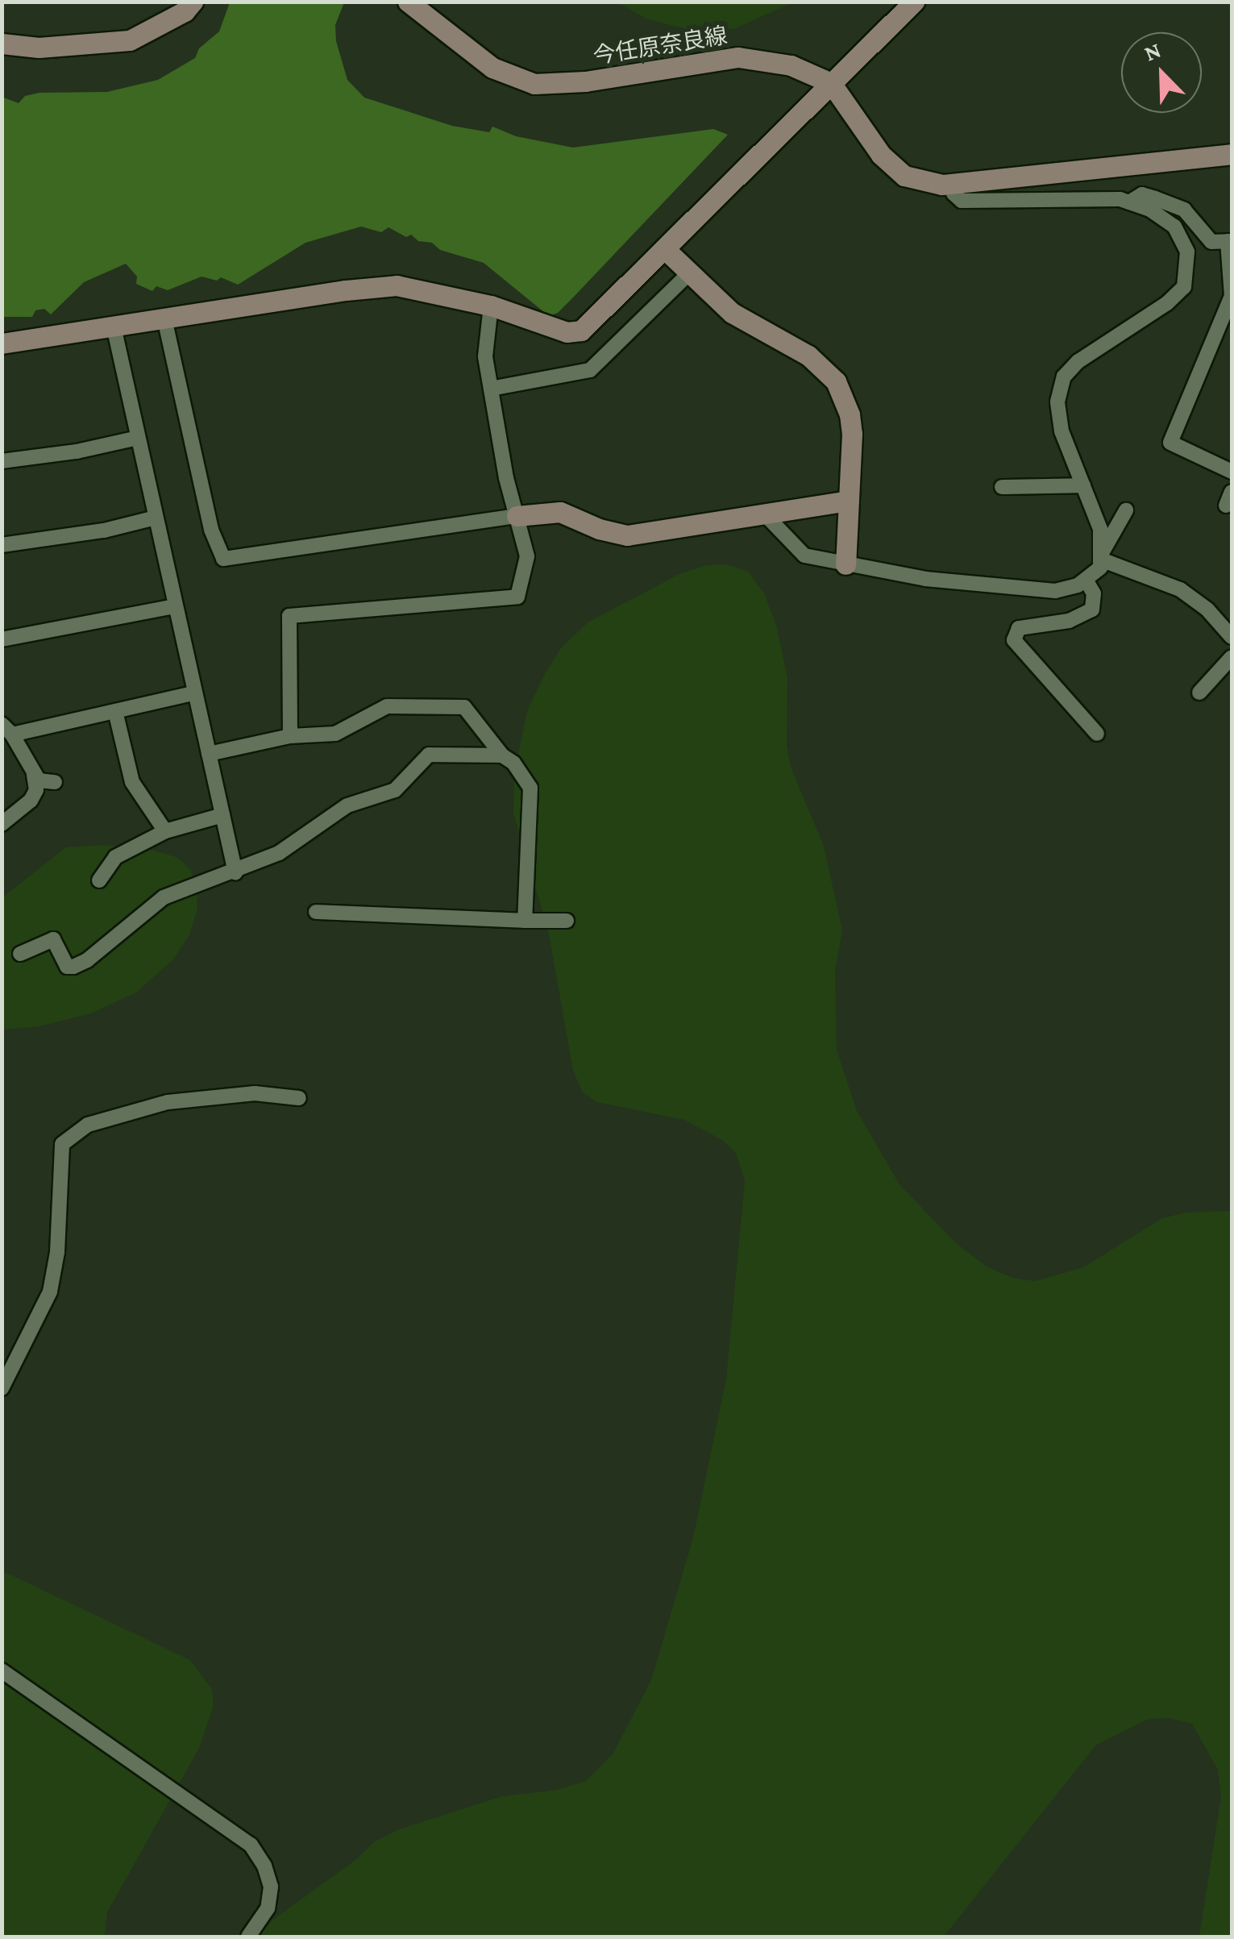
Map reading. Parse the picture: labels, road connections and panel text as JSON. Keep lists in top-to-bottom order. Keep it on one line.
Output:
{"streets":{"street":["今任原奈良線"]},"north":"top left"}
